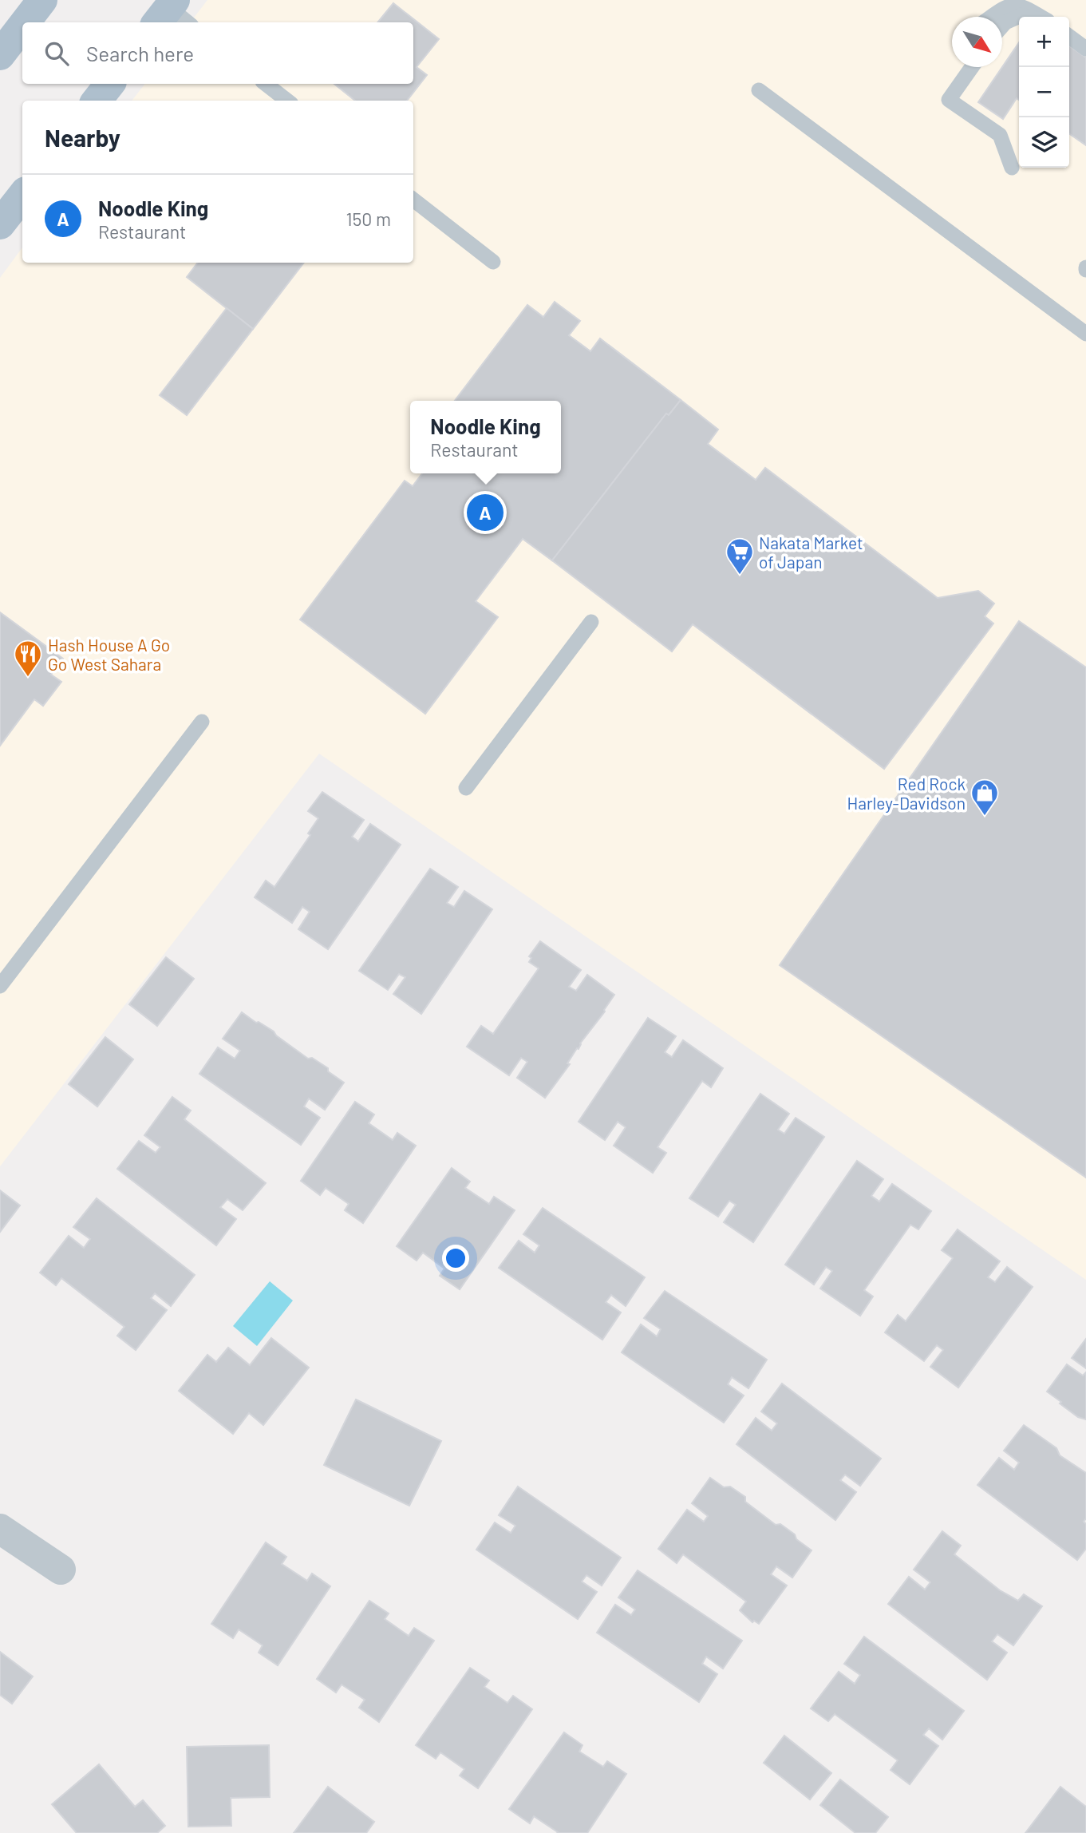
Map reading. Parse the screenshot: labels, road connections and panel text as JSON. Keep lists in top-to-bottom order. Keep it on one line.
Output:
{"places":{"supermarket":["Nakata Market of Japan"],"restaurant":["Hash House A Go Go West Sahara"],"shop":["Red Rock Harley-Davidson"]},"north":"bottom right","page":{"map_buttons":["+","−"],"search":"Search here","heading":"Nearby","list":[{"mark":"A","name":"Noodle King","note":"Restaurant","value":"150 m"}],"popup":["Noodle King","Restaurant"],"pins":"A"}}
